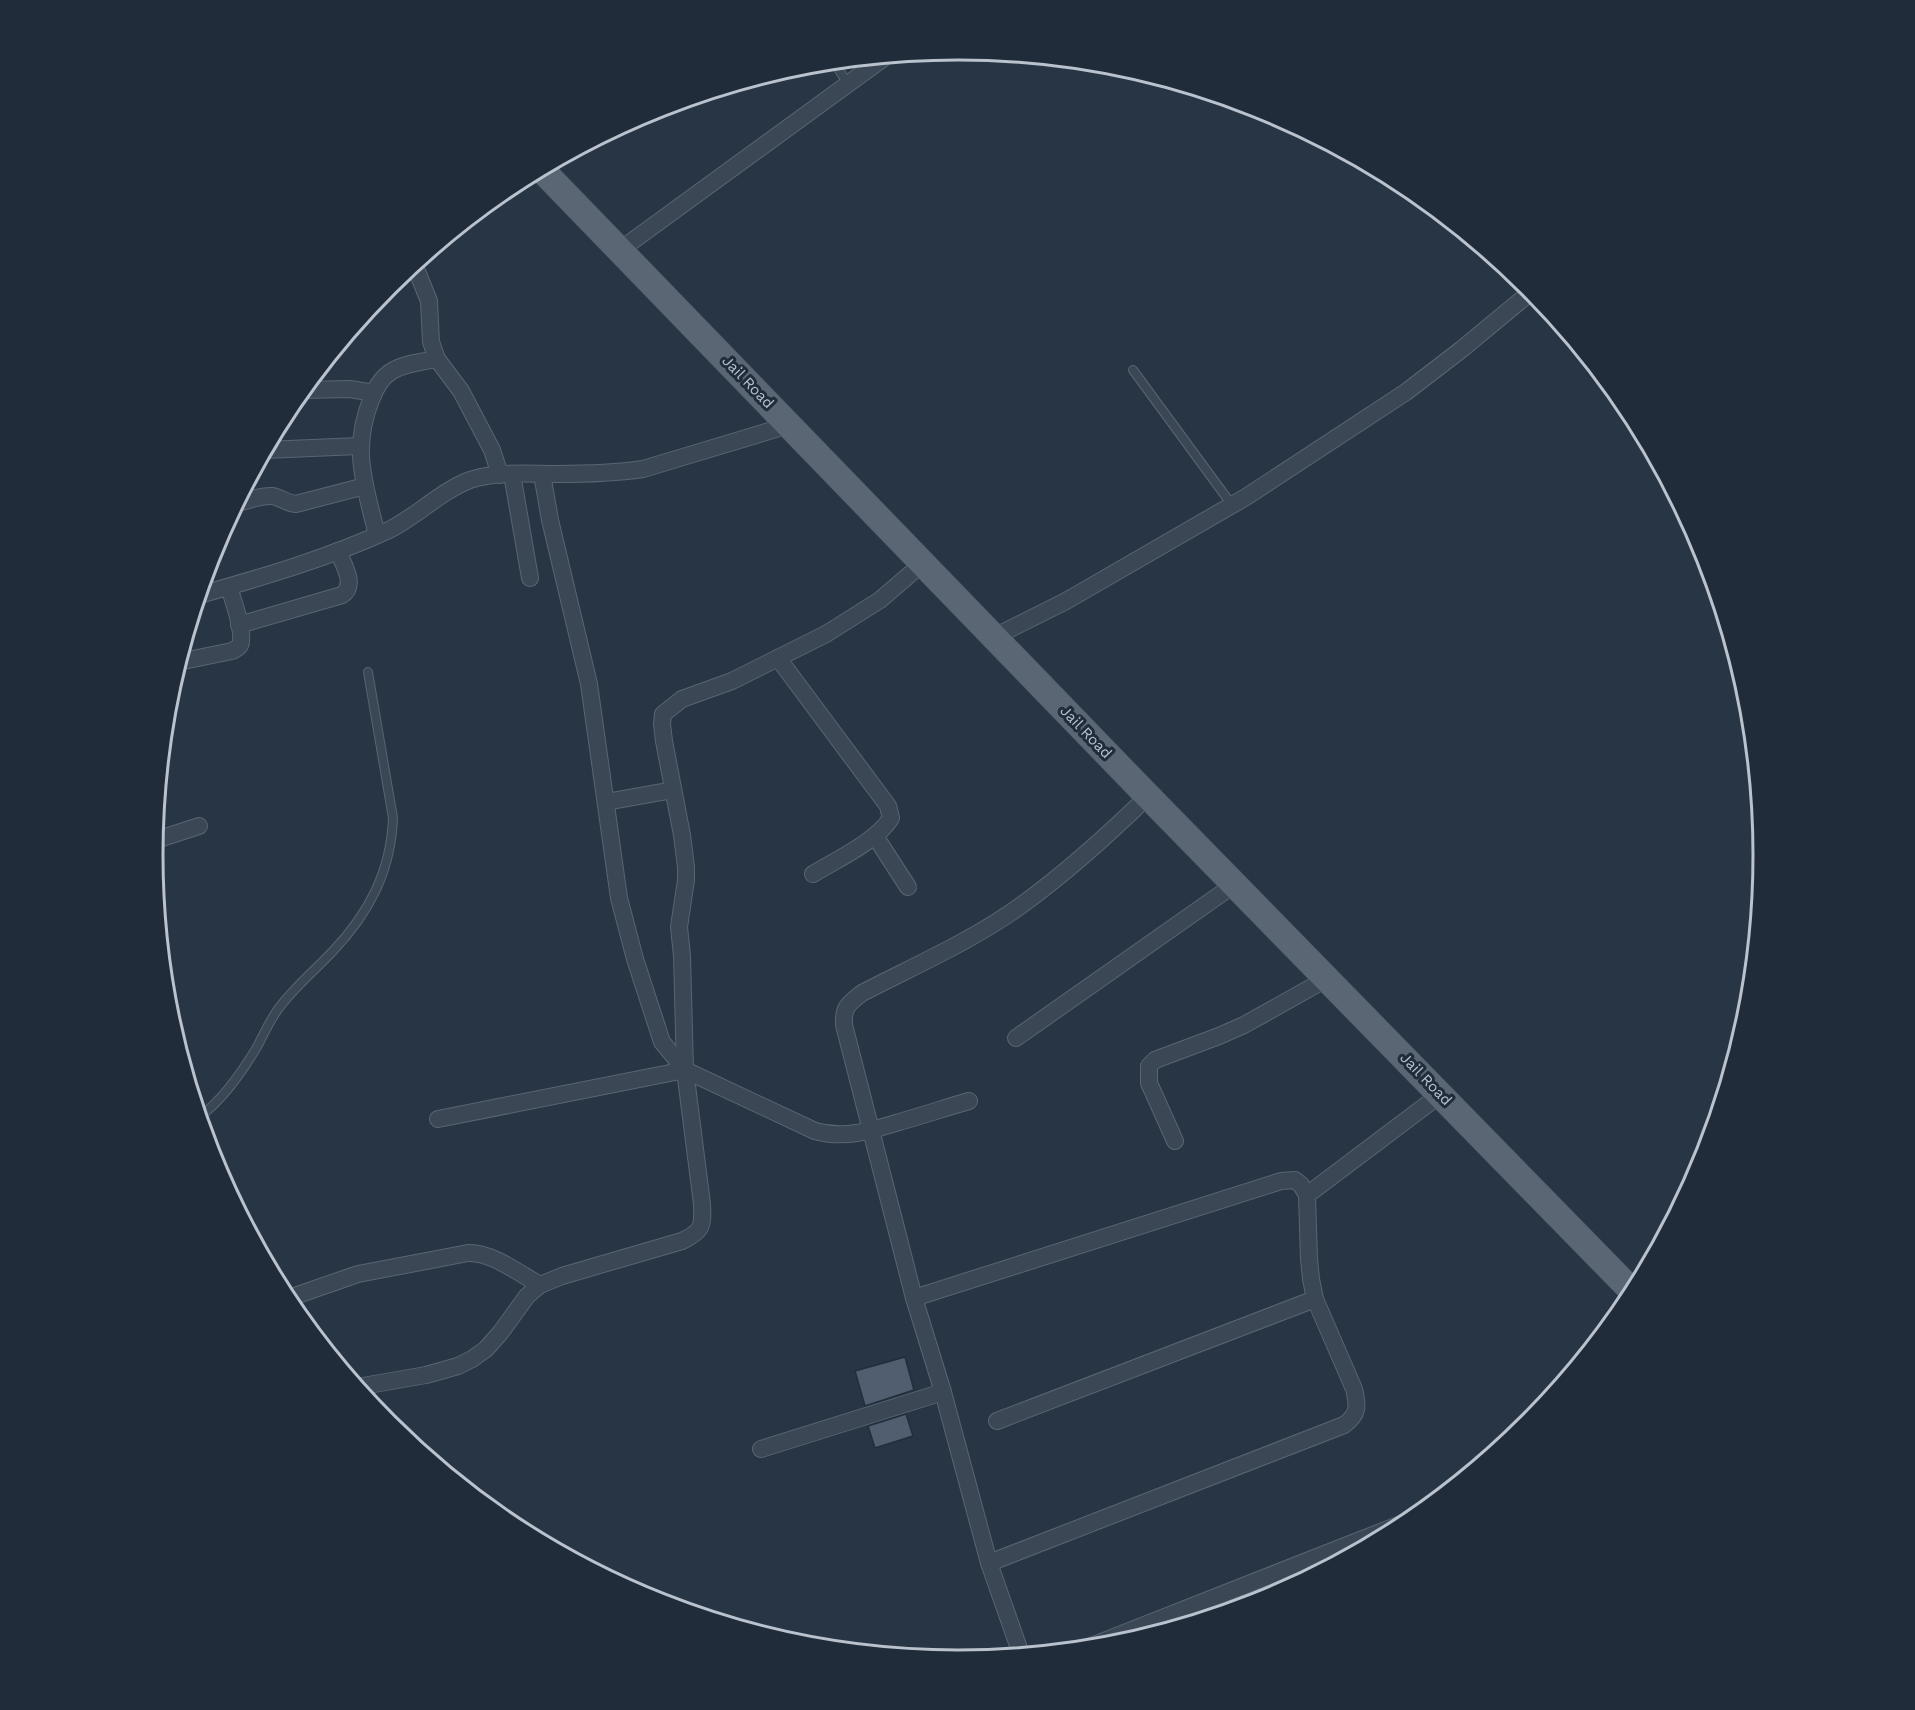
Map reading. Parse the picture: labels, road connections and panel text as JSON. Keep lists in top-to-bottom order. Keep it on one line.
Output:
{"streets":{"main road":["Jail Road"]}}
